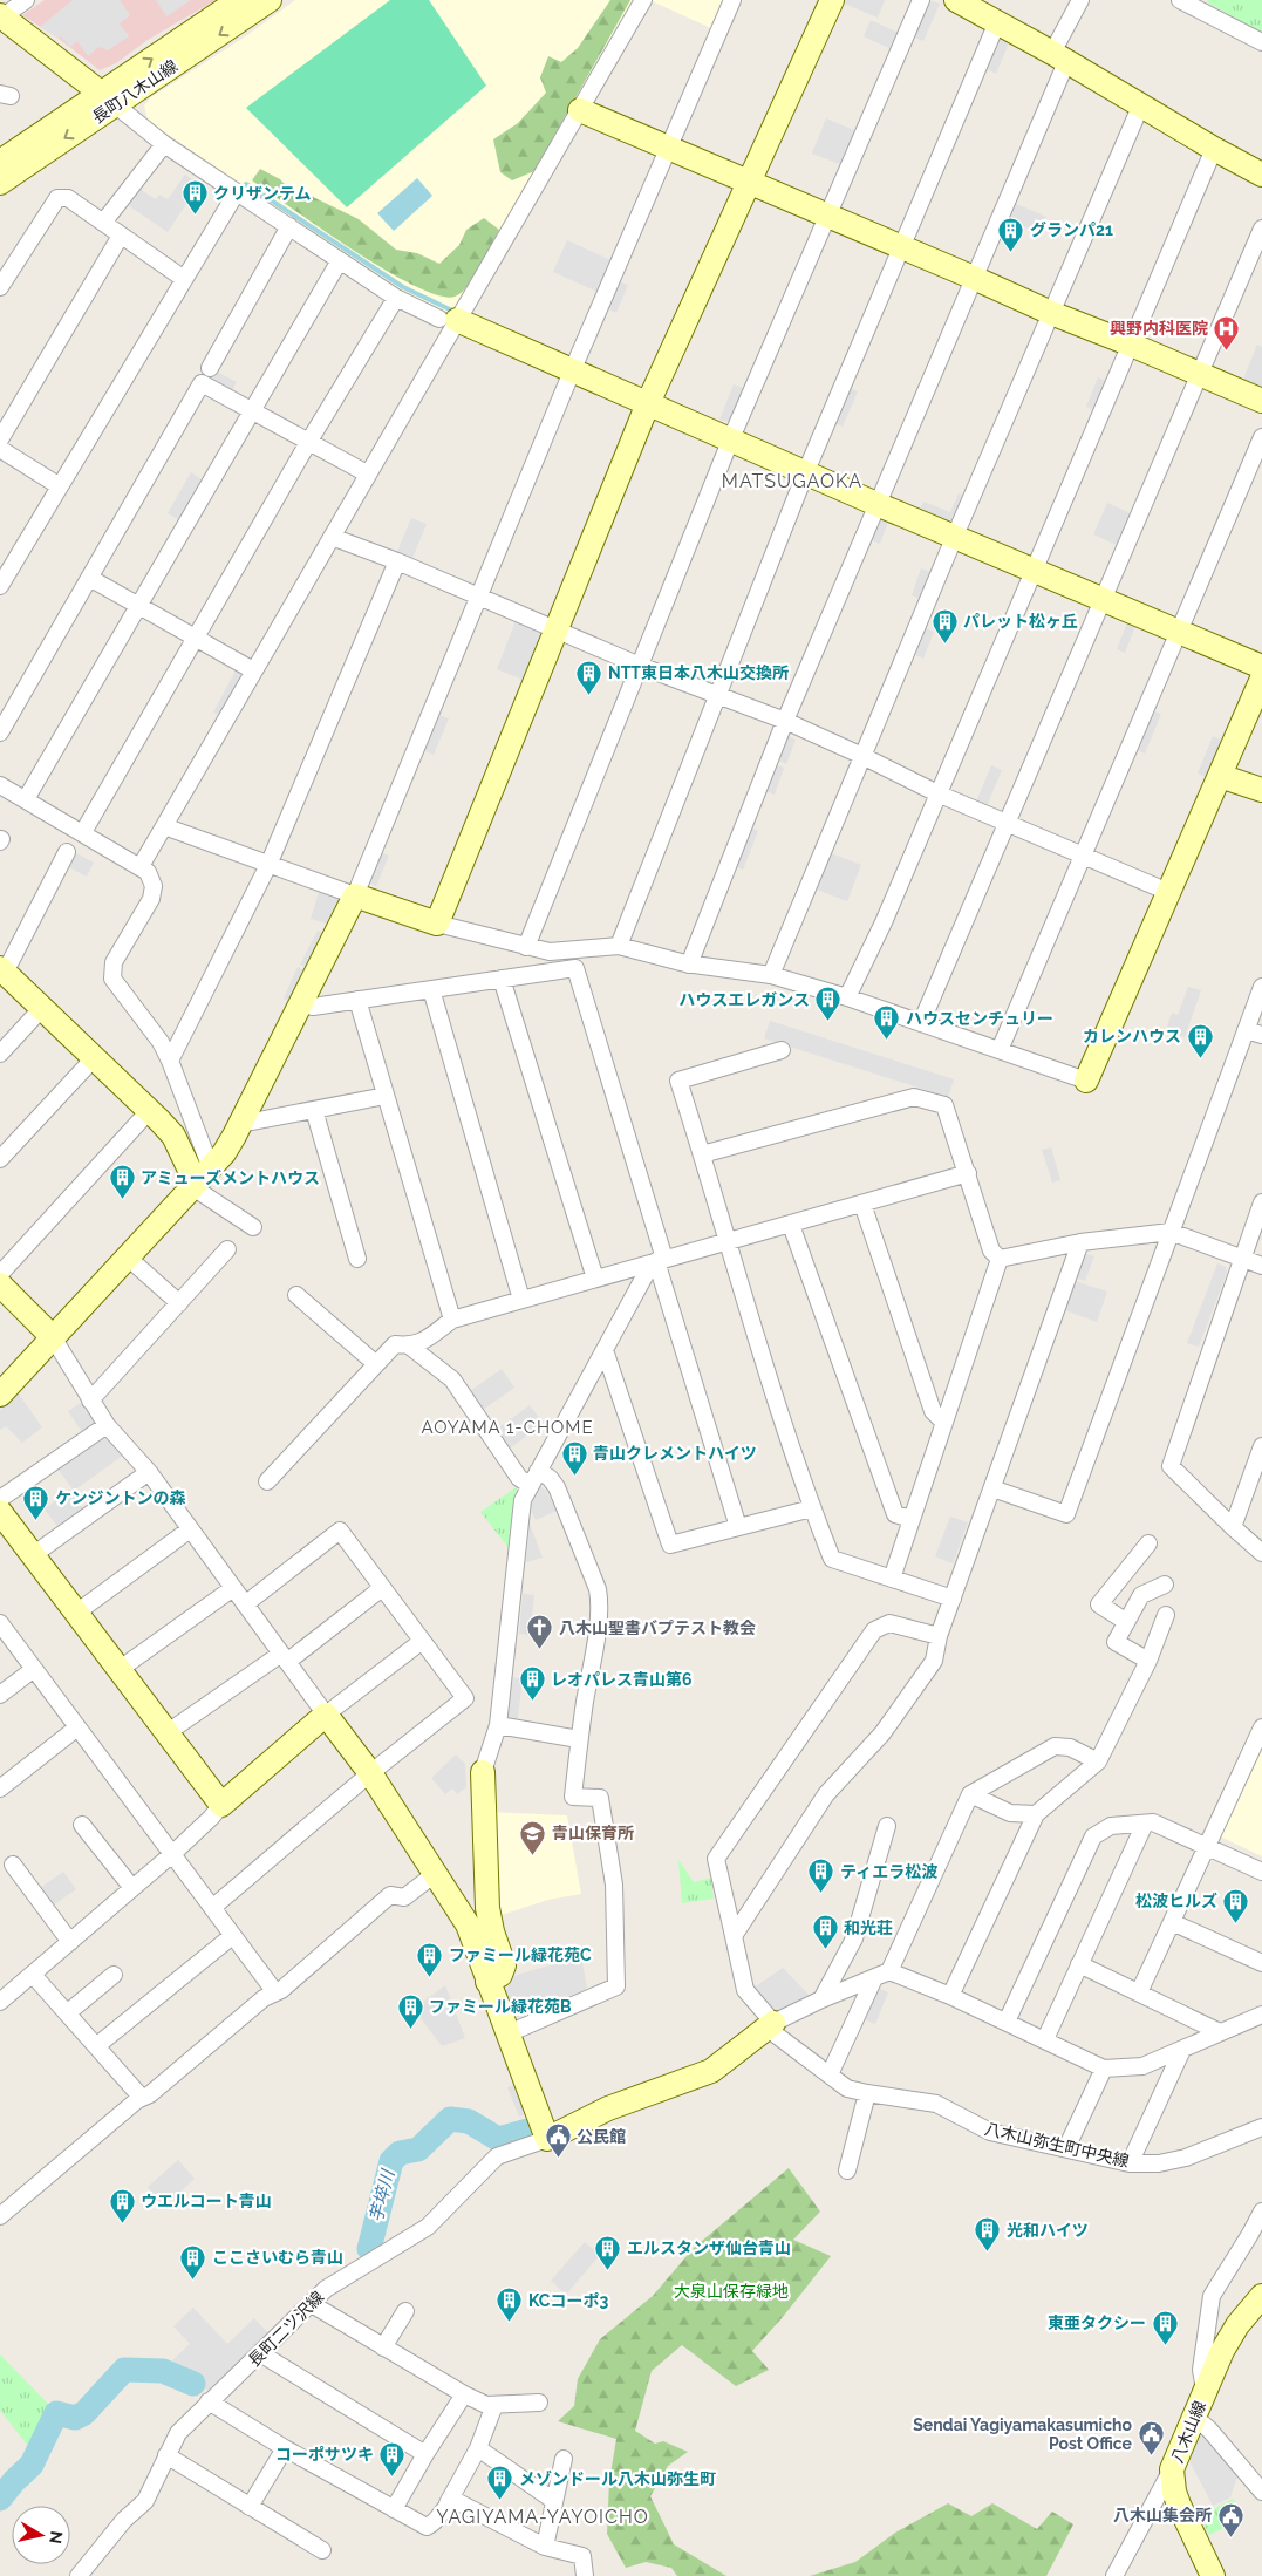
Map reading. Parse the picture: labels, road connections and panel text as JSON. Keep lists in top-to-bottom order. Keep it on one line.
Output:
{"streets":{"street":["長町八木山線","八木山弥生町中央線","長町二ツ沢線","八木山線"]},"districts":["MATSUGAOKA","AOYAMA 1-CHOME","YAGIYAMA-YAYOICHO"],"water":["芋埣川"],"parks":["大泉山保存緑地"],"places":{"building":["クリザンテム","グランパ21","パレット松ヶ丘","NTT東日本八木山交換所","ハウスエレガンス","ハウスセンチュリー","カレンハウス","アミューズメントハウス","青山クレメントハイツ","ケンジントンの森","レオパレス青山第6","ティエラ松波","松波ヒルズ","和光荘","ファミール緑花苑C","ファミール緑花苑B","ウエルコート青山","光和ハイツ","エルスタンザ仙台青山","ここさいむら青山","KCコーポ3","東亜タクシー","コーポサツキ","メゾンドール八木山弥生町"],"hospital":["興野内科医院"],"church":["八木山聖書バプテスト教会"],"school or university":["青山保育所"],"public building":["公民館","Sendai Yagiyamakasumicho Post Office","八木山集会所"]},"north":"right"}
